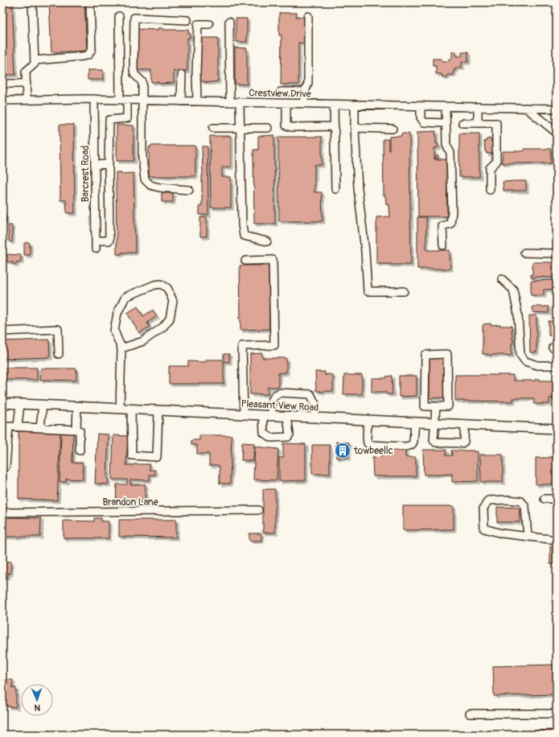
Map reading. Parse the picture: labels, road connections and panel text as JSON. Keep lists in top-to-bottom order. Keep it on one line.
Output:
{"streets":{"main road":["Pleasant View Road"],"street":["Crestview Drive","Barcrest Road","Brandon Lane"]},"crossings":[["Crestview Drive","Barcrest Road"]],"places":{"building":["towbeellc"]},"north":"bottom"}
